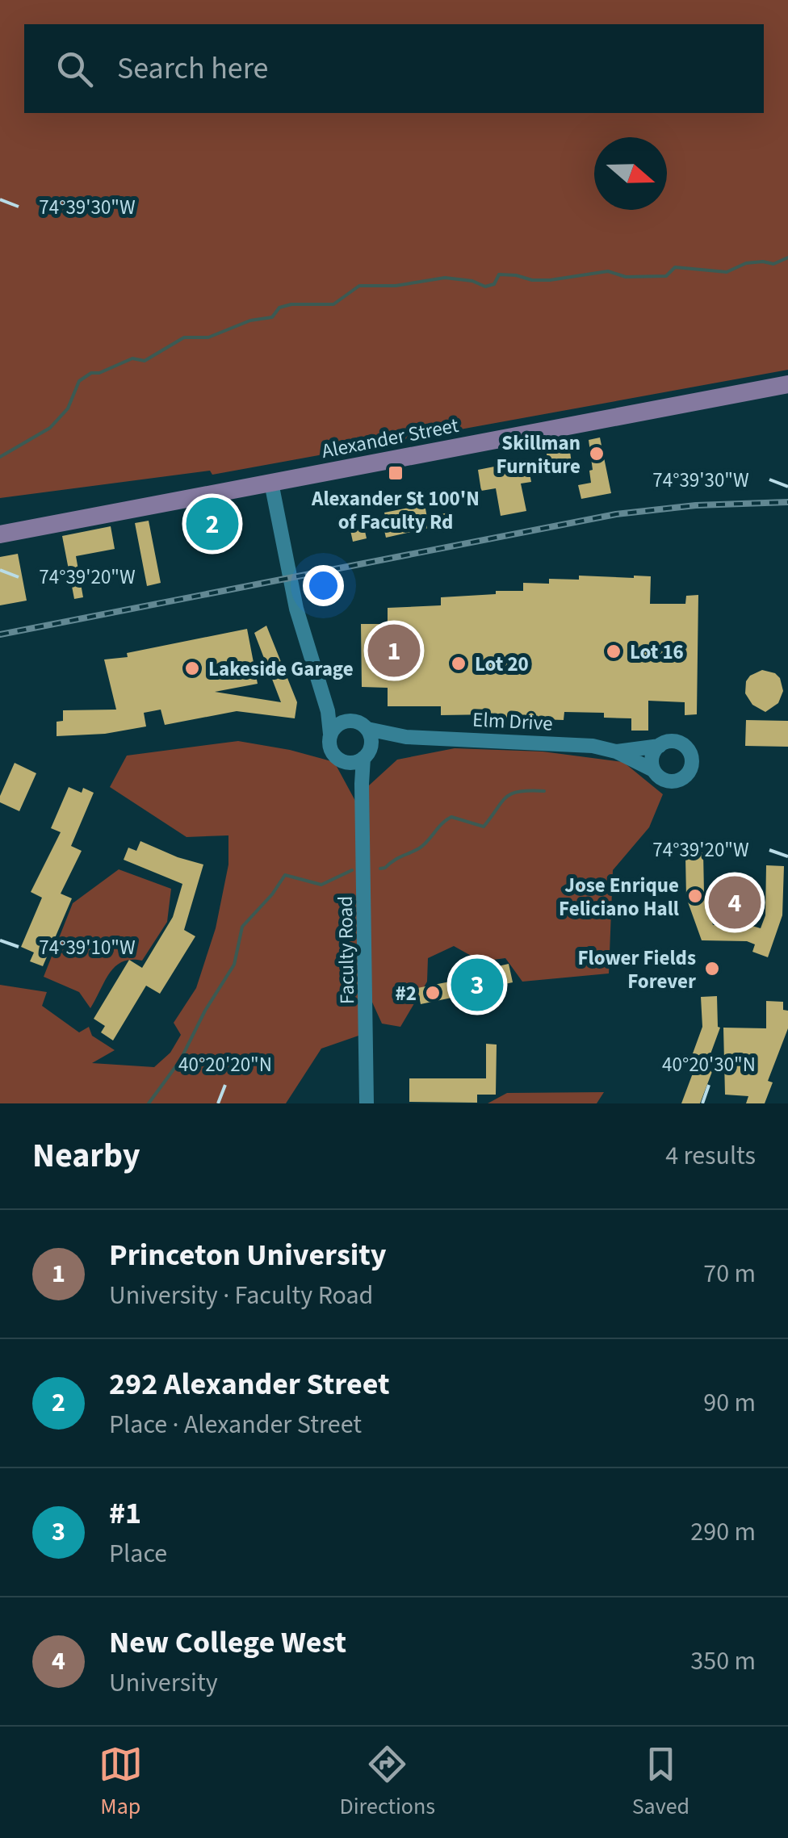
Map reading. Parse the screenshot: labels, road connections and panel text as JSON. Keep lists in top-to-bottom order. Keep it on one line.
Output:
{"streets":{"main road":["Alexander Street"],"street":["Elm Drive","Faculty Road"]},"crossings":[["Elm Drive","Faculty Road"]],"places":{"other":["Skillman Furniture","Lot 16","Lot 20","Lakeside Garage","Jose Enrique Feliciano Hall","Flower Fields Forever","#2"],"transit":["Alexander St 100'N of Faculty Rd"]},"north":"right","page":{"search":"Search here","pins":["2","1","4","3"],"heading":["Nearby","4 results"],"list":[{"mark":"1","name":"Princeton University","note":"University · Faculty Road","value":"70 m"},{"mark":"2","name":"292 Alexander Street","note":"Place · Alexander Street","value":"90 m"},{"mark":"3","name":"#1","note":"Place","value":"290 m"},{"mark":"4","name":"New College West","note":"University","value":"350 m"}],"nav":["Map","Directions","Saved"]},"coordinates":["74°39'30\"W","74°39'20\"W","74°39'10\"W","40°20'20\"N","40°20'30\"N"]}
